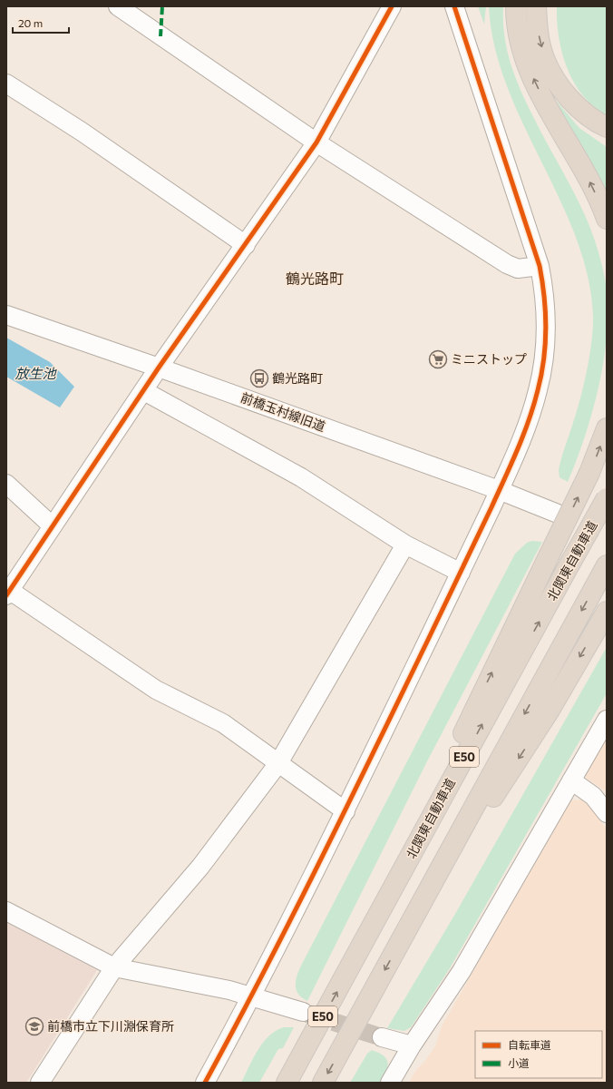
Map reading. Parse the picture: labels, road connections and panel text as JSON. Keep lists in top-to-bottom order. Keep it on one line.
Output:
{"streets":{"highway":["北関東自動車道","E50"],"street":["前橋玉村線旧道"]},"districts":["鶴光路町"],"water":["放生池"],"places":{"supermarket":["ミニストップ"],"bus stop":["鶴光路町"],"school or university":["前橋市立下川淵保育所"]},"legend":["自転車道","小道"],"scale_bar":"20 m"}
